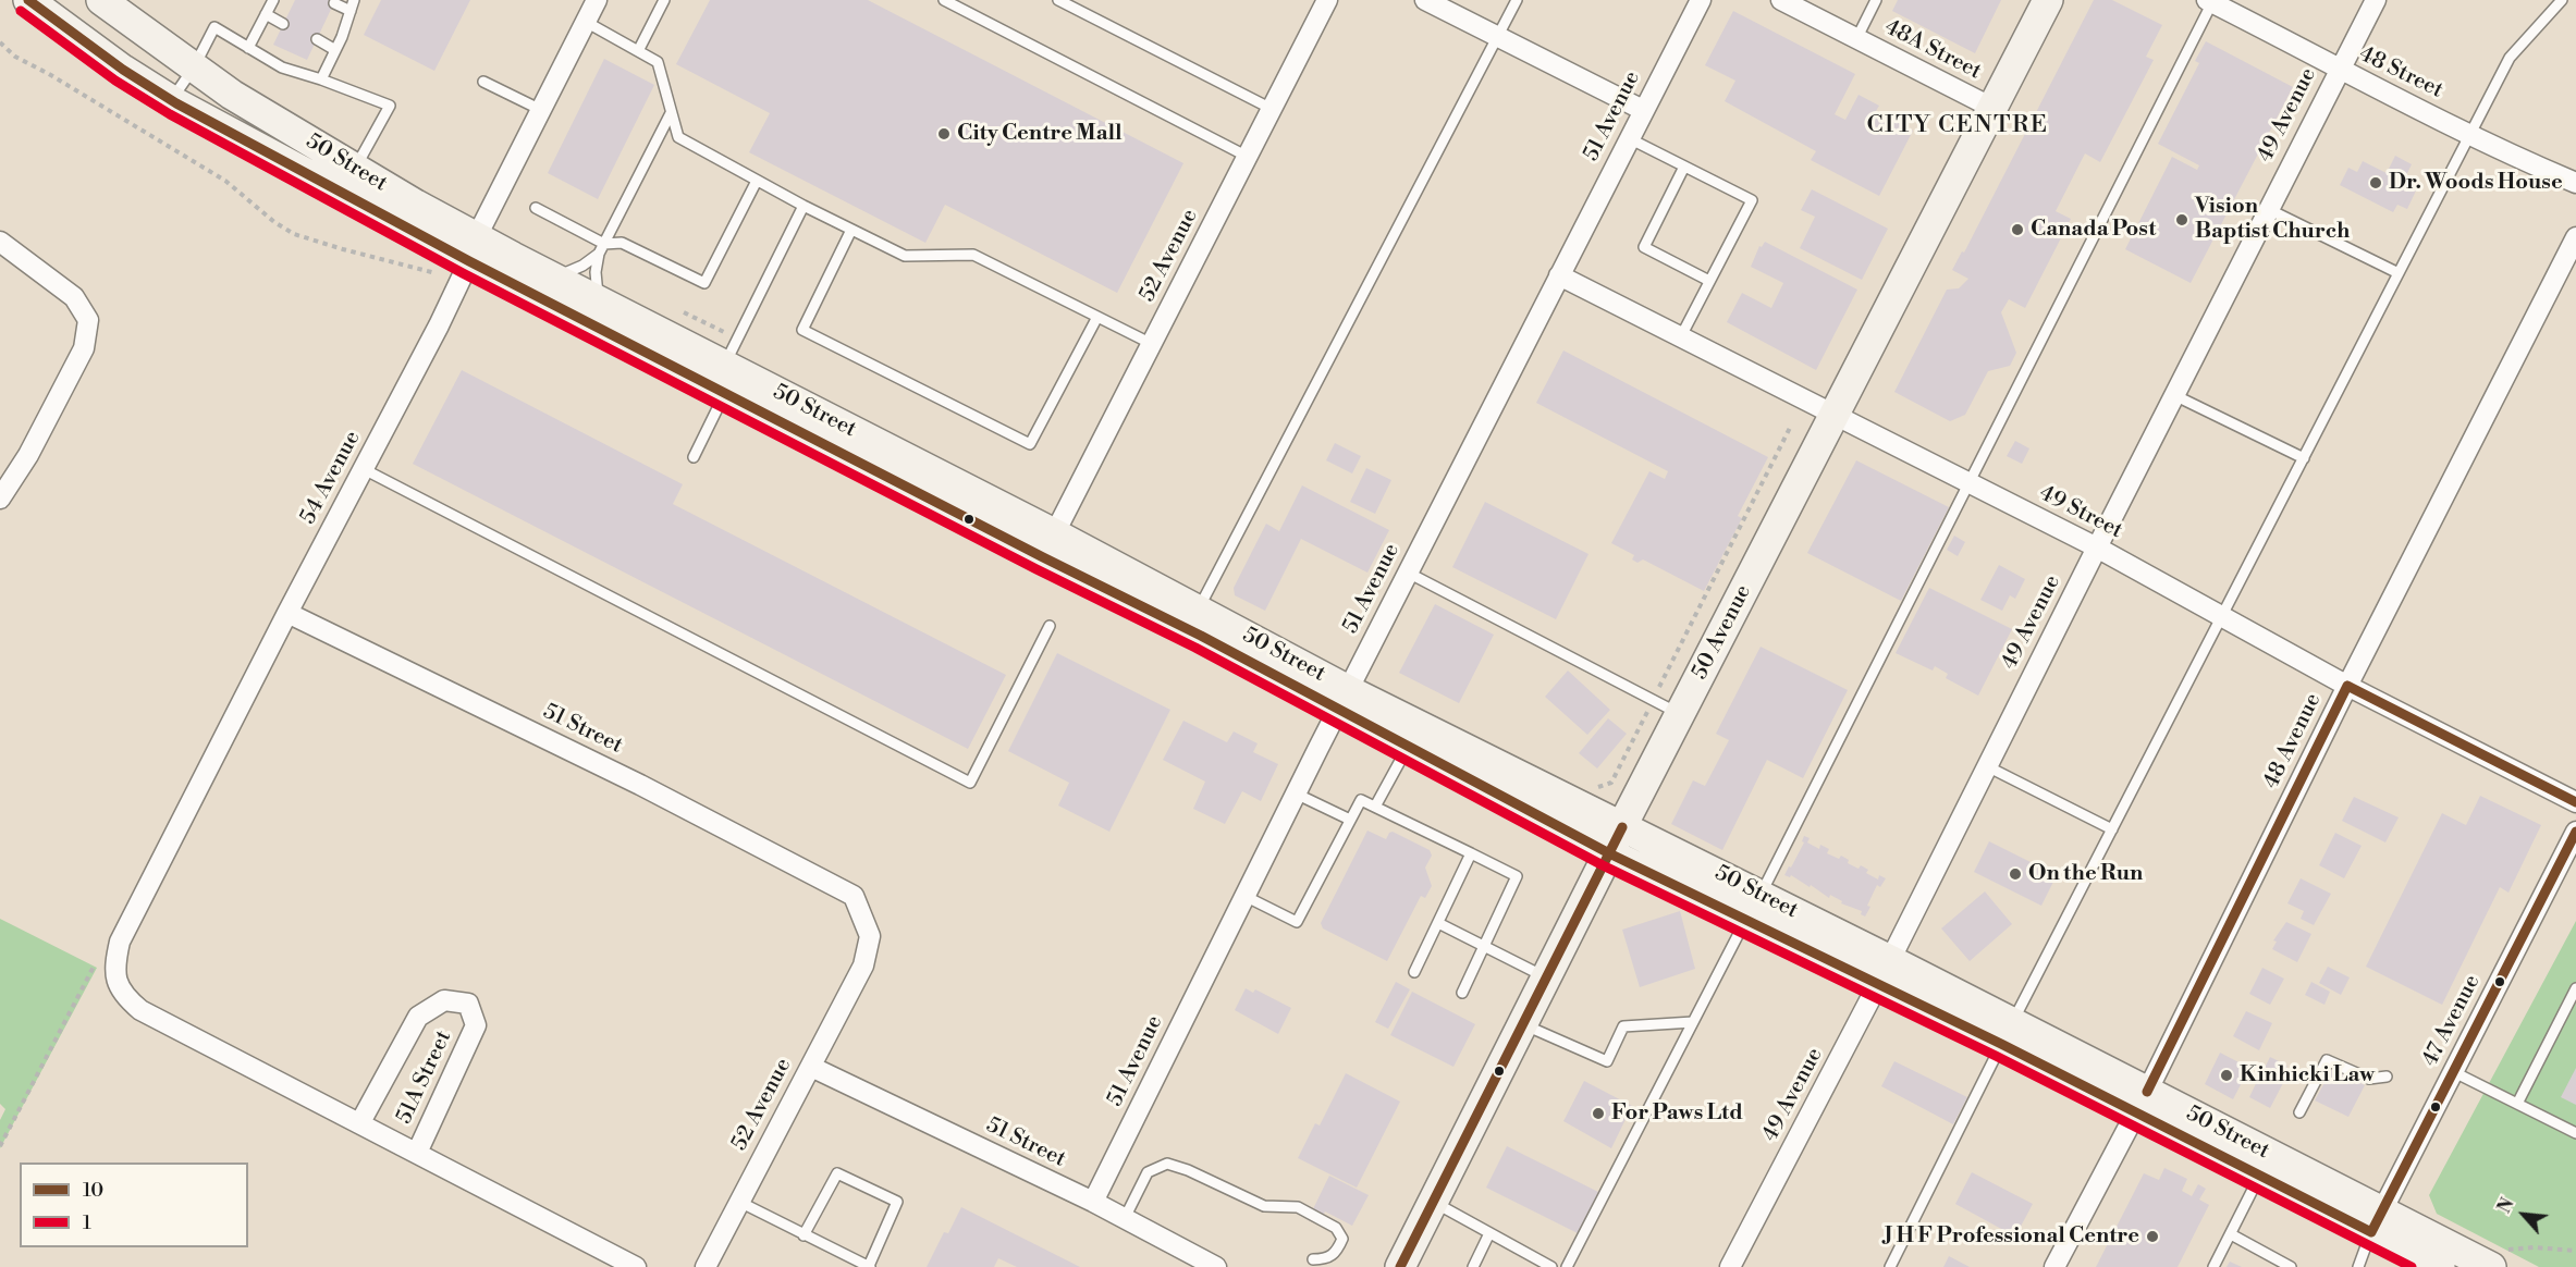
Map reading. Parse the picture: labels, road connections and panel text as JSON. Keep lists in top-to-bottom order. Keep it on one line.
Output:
{"streets":{"main road":["50 Street","50 Avenue"],"street":["48A Street","48 Street","49 Avenue","51 Avenue","52 Avenue","54 Avenue","49 Street","51 Street","48 Avenue","47 Avenue","51A Street"]},"crossings":[["48A Street","50 Avenue"],["48 Street","49 Avenue"],["49 Avenue","50 Street"],["49 Avenue","49 Street"],["51 Avenue","50 Street"],["51 Avenue","49 Street"],["51 Avenue","51 Street"],["50 Street","52 Avenue"],["50 Street","54 Avenue"],["50 Street","50 Avenue"],["50 Street","48 Avenue"],["50 Street","47 Avenue"],["52 Avenue","51 Street"],["54 Avenue","51 Street"],["54 Avenue","51A Street"],["49 Street","50 Avenue"],["49 Street","48 Avenue"]],"districts":["CITY CENTRE"],"places":["City Centre Mall","Dr. Woods House","Vision Baptist Church","Canada Post","On the Run","Kinhicki Law","For Paws Ltd","J H F Professional Centre"],"lines":["transit line 10","transit line 1"],"legend":["10","1"],"north":"top left"}
